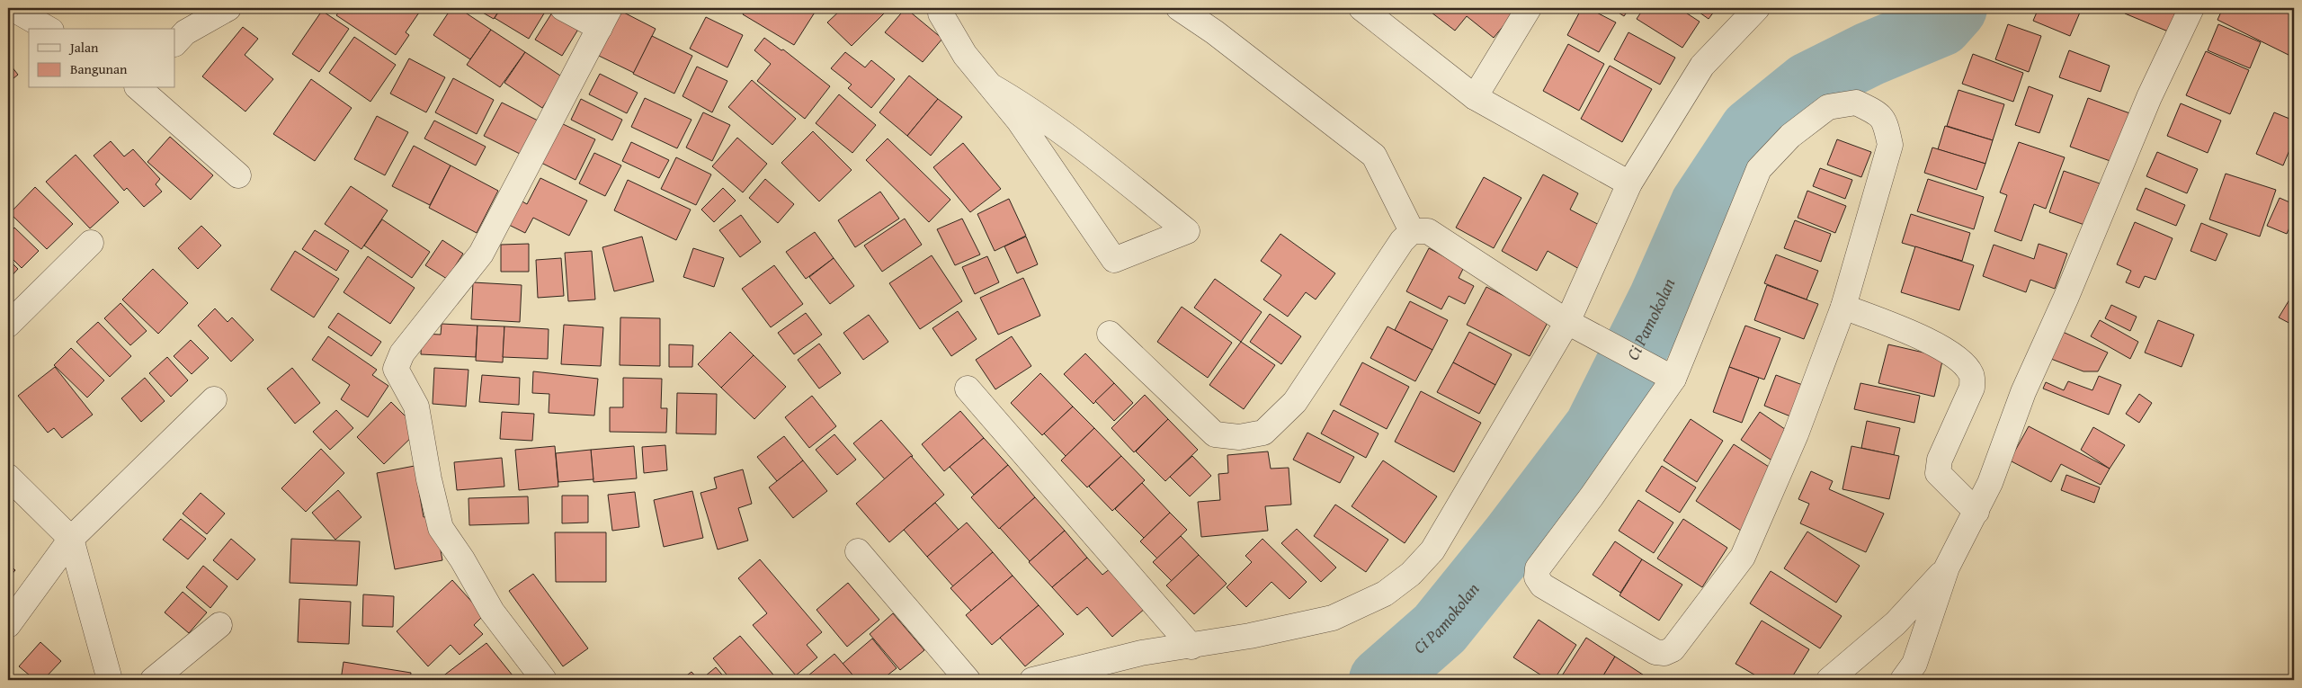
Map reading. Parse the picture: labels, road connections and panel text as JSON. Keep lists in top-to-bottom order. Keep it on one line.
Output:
{"water":["Ci Pamokolan"],"legend":["Jalan","Bangunan"]}
